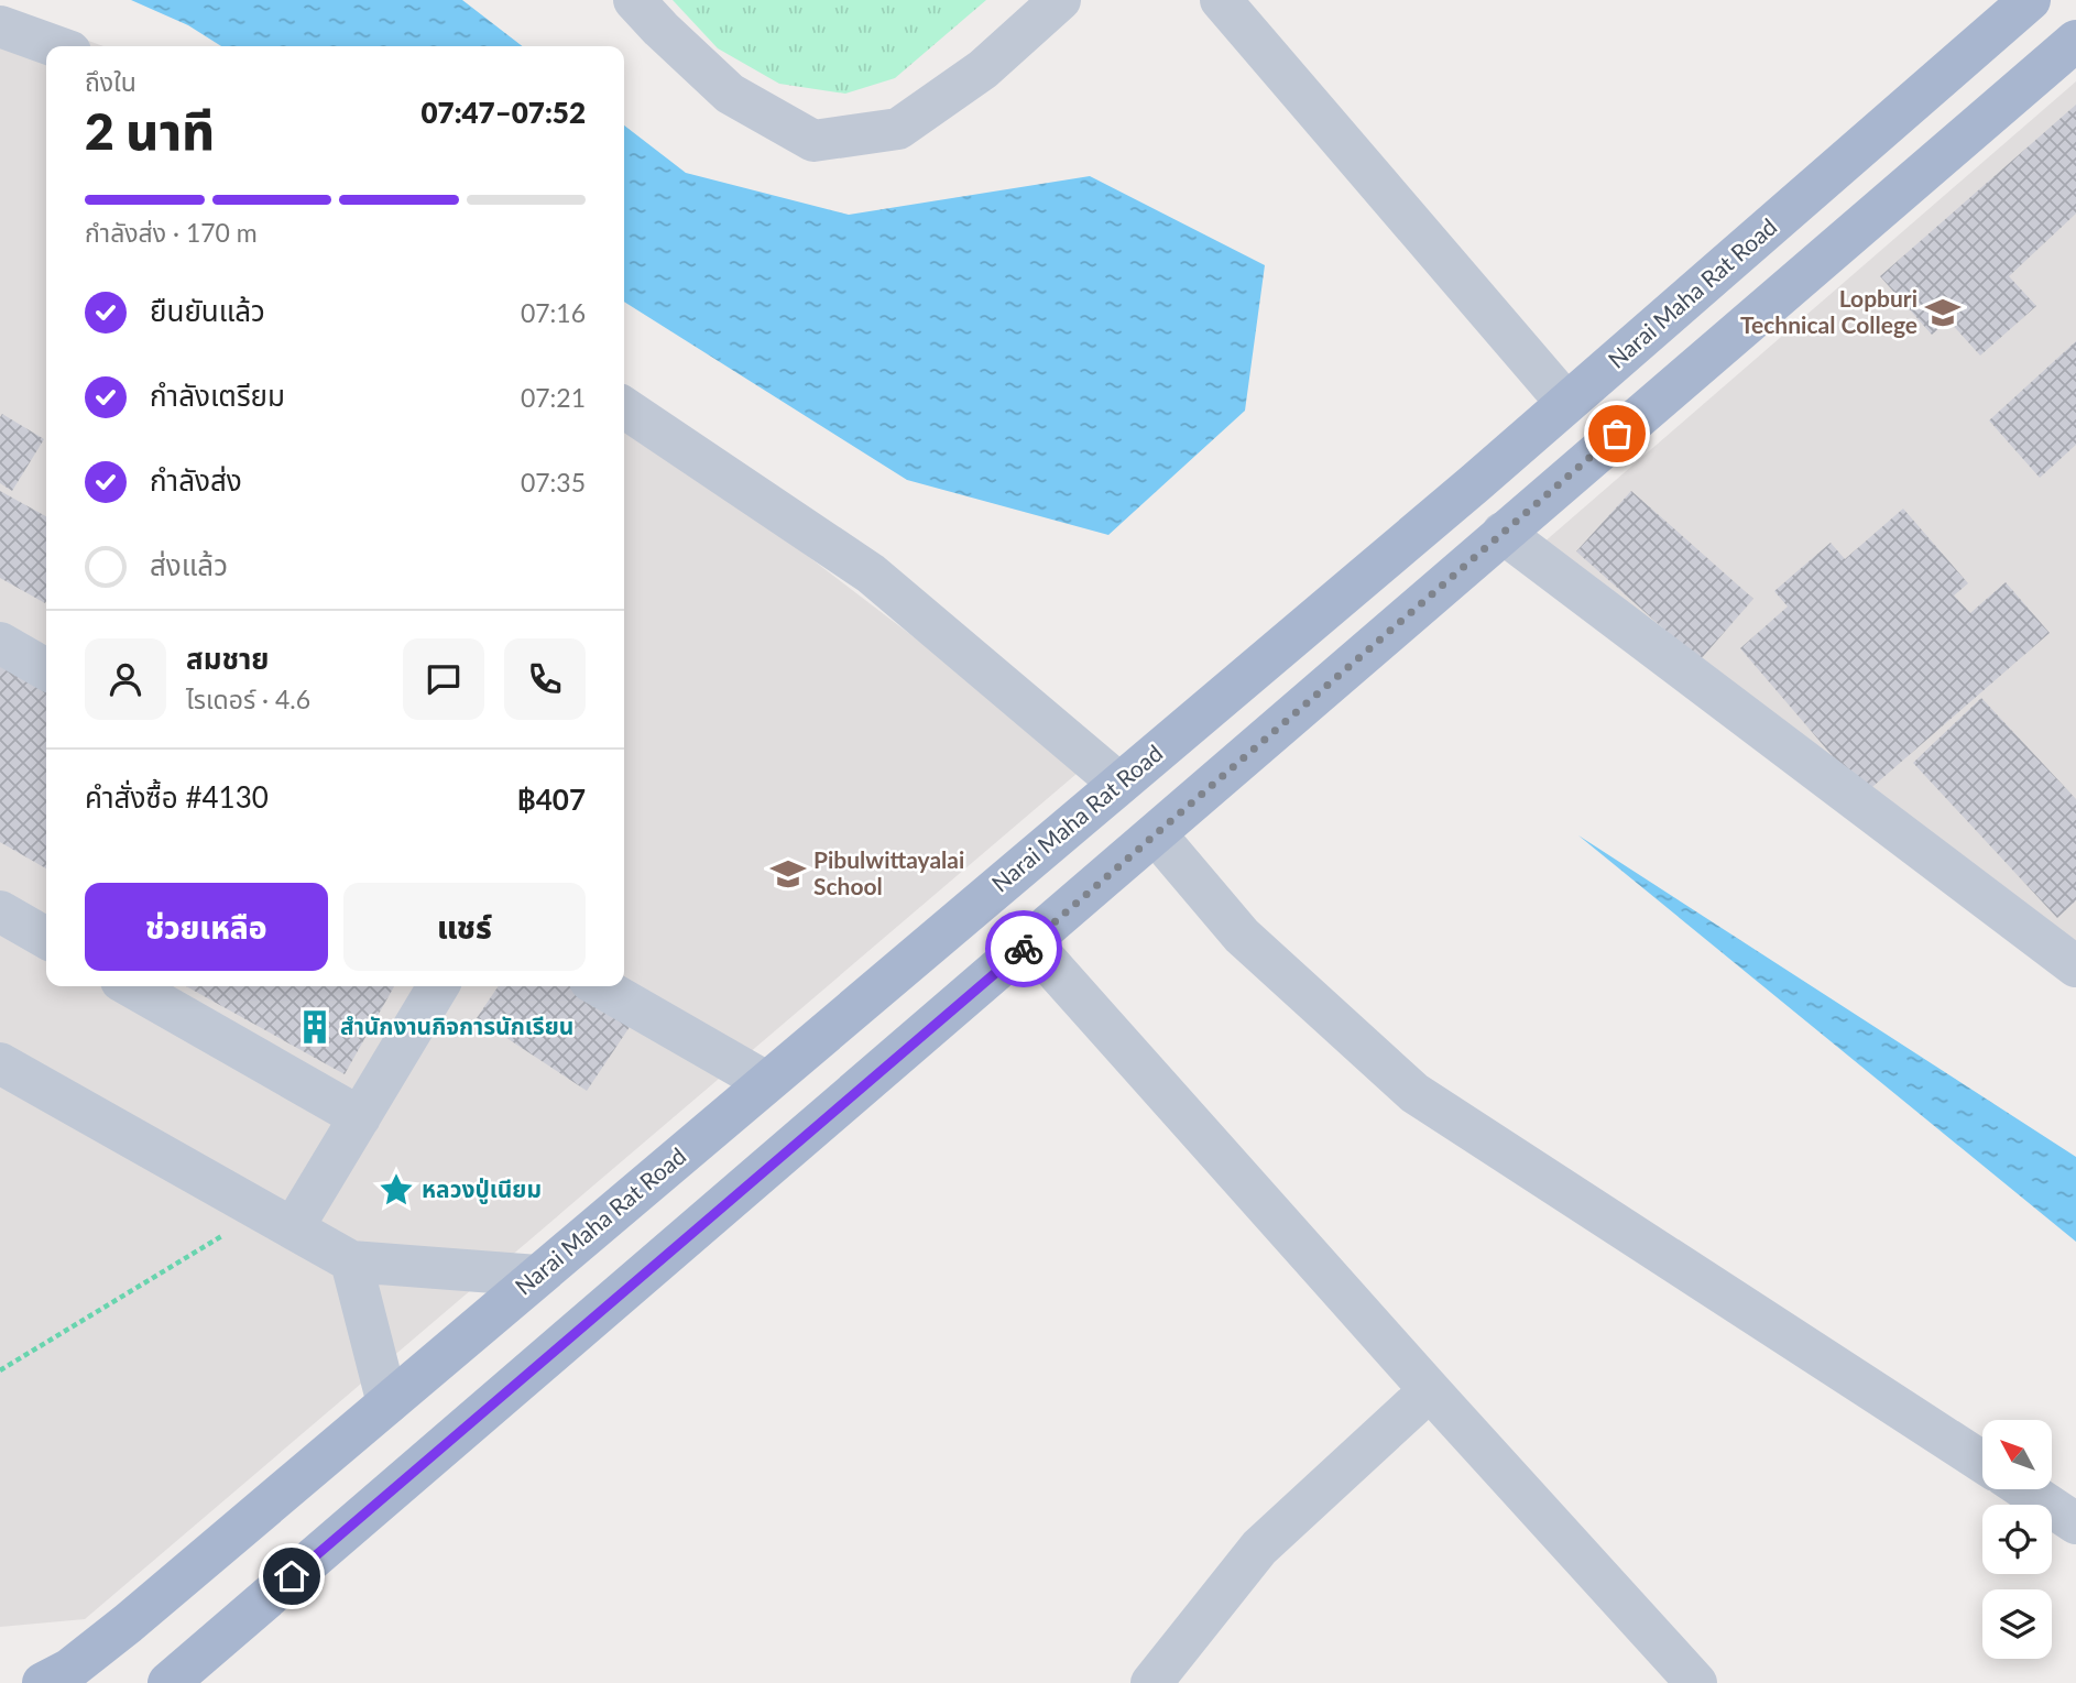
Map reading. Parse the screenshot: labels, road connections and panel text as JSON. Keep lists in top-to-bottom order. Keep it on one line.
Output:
{"streets":{"main road":["Narai Maha Rat Road"]},"places":{"school or university":["Lopburi Technical College","Pibulwittayalai School"],"building":["สำนักงานกิจการนักเรียน"],"place":["หลวงปู่เนียม"]},"north":"top left","page":{"heading":["2 นาที","ถึงใน","07:47–07:52"],"panel":["สมชาย","ไรเดอร์ · 4.6","คำสั่งซื้อ #4130","฿407"],"bar":"กำลังส่ง · 170 m","list":[["ยืนยันแล้ว","07:16"],["กำลังเตรียม","07:21"],["กำลังส่ง","07:35"],"ส่งแล้ว"],"buttons":["ช่วยเหลือ","แชร์"]}}
